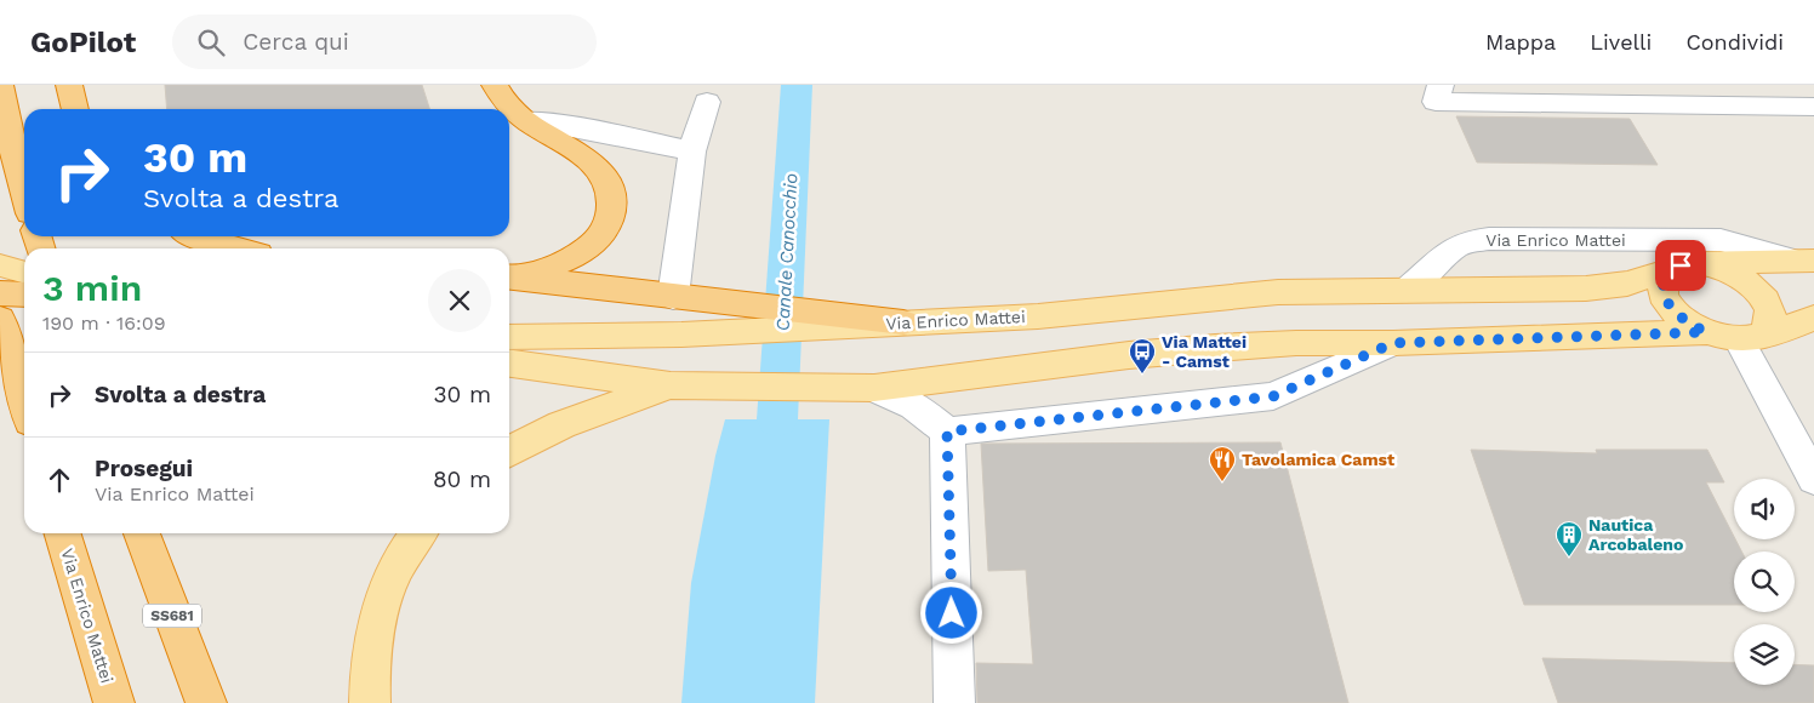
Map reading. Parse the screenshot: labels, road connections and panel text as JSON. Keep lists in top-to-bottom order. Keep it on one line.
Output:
{"streets":{"highway":["Via Enrico Mattei","SS681"]},"water":["Canale Canocchio"],"places":{"bus stop":["Via Mattei - Camst"],"restaurant":["Tavolamica Camst"],"building":["Nautica Arcobaleno"]},"page":{"header":"GoPilot","search":"Cerca qui","nav":["Mappa","Livelli","Condividi"],"turn":["30 m","Svolta a destra"],"heading":["3 min","190 m · 16:09"],"list":[{"name":"Svolta a destra","value":"30 m"},{"name":"Prosegui","note":"Via Enrico Mattei","value":"80 m"}]}}
